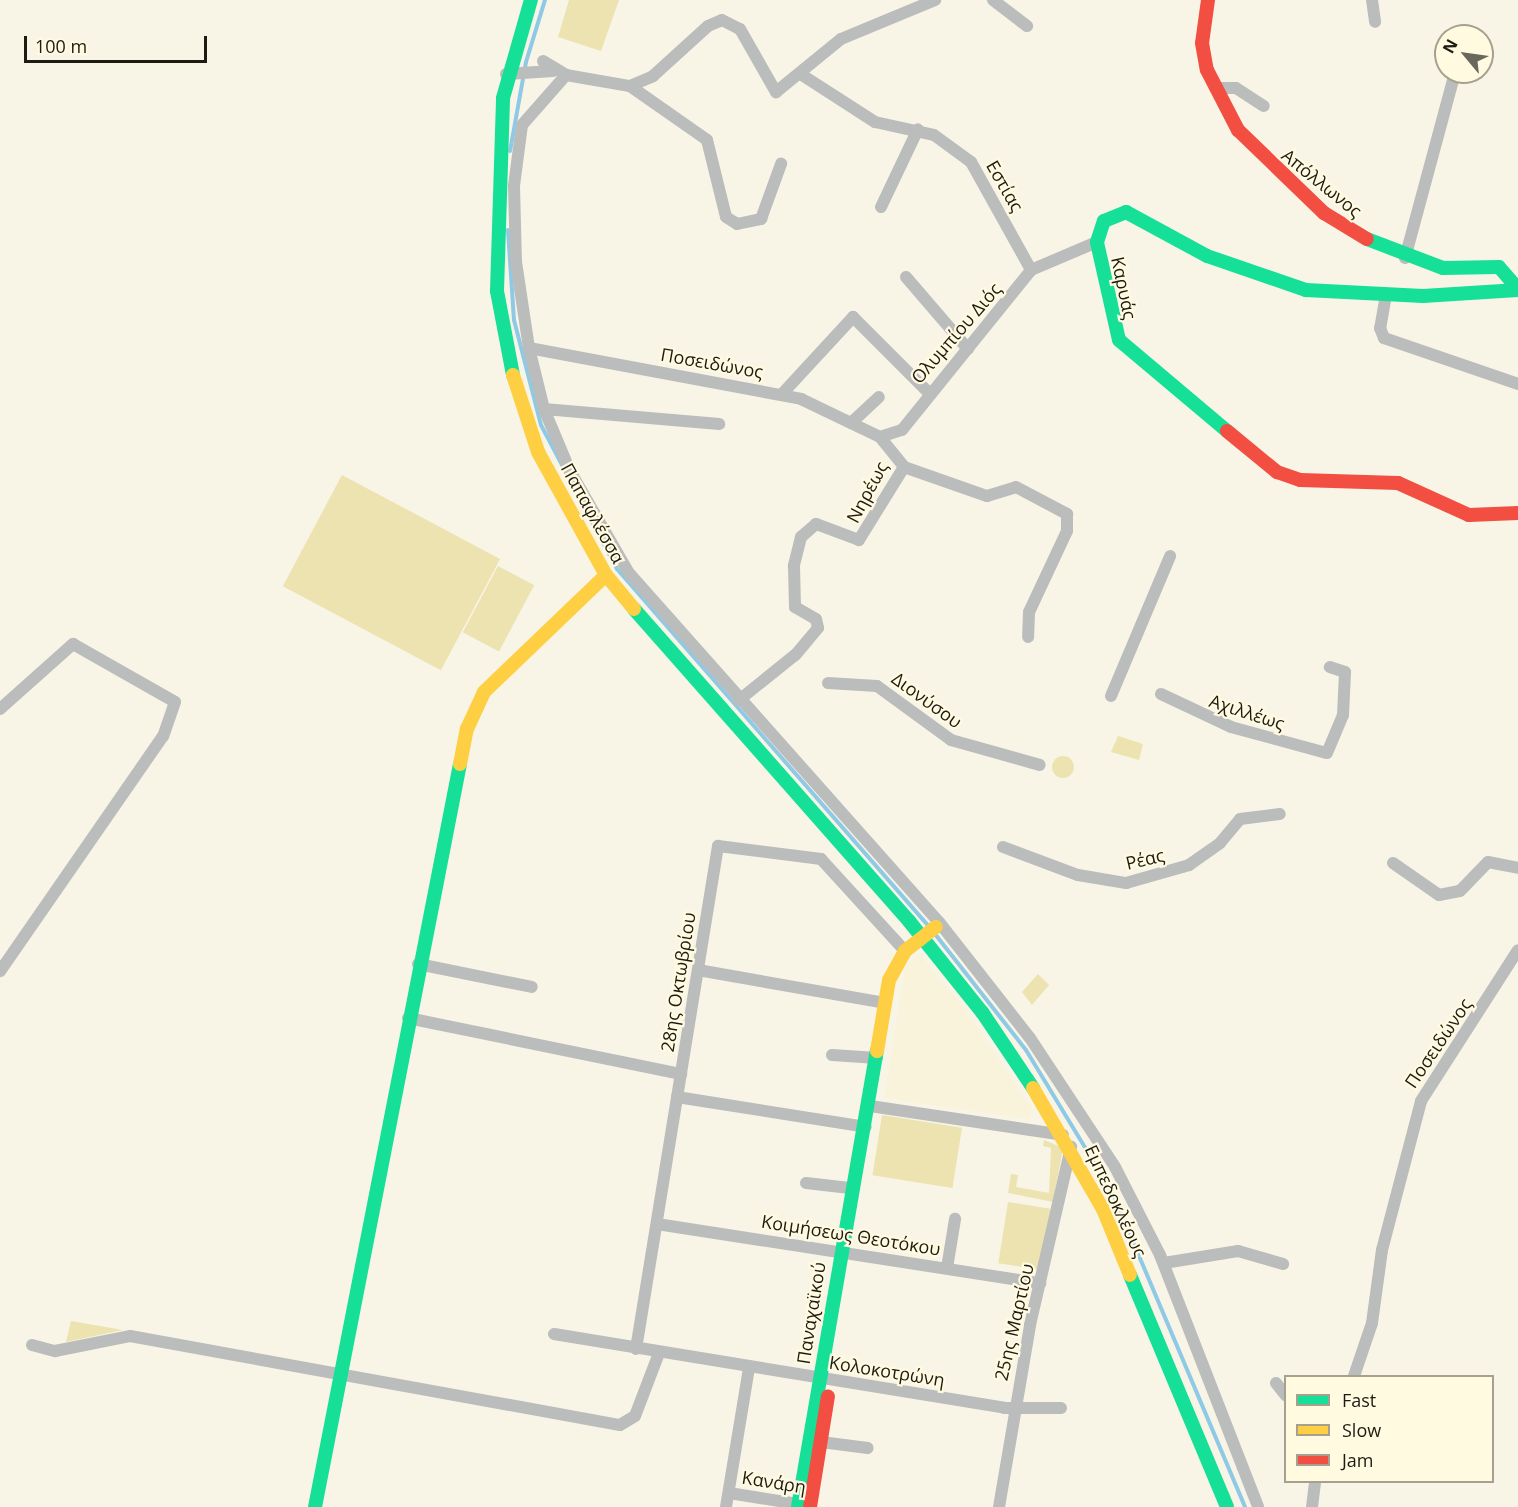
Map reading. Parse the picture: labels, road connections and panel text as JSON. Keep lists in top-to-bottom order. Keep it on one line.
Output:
{"streets":{"street":["Απόλλωνος","Εστίας","Καρυάς","Ολυμπίου Διός","Ποσειδώνος","Νηρέως","Παπαφλέσσα","Διονύσου","Αχιλλέως","Ρέας","28ης Οκτωβρίου","Εμπεδοκλέους","Κοιμήσεως Θεοτόκου","Παναχαϊκού","25ης Μαρτίου","Κολοκοτρώνη","Κανάρη"]},"crossings":[["Απόλλωνος","Καρυάς"],["Εστίας","Ολυμπίου Διός"],["Καρυάς","Ολυμπίου Διός"],["Ολυμπίου Διός","Ποσειδώνος"],["Ολυμπίου Διός","Νηρέως"],["Ποσειδώνος","Νηρέως"],["Παπαφλέσσα","Εμπεδοκλέους"],["Παπαφλέσσα","Παναχαϊκού"],["28ης Οκτωβρίου","Κοιμήσεως Θεοτόκου"],["28ης Οκτωβρίου","Παναχαϊκού"],["28ης Οκτωβρίου","Κολοκοτρώνη"],["Εμπεδοκλέους","Παναχαϊκού"],["Εμπεδοκλέους","25ης Μαρτίου"],["Κοιμήσεως Θεοτόκου","Παναχαϊκού"],["Κοιμήσεως Θεοτόκου","25ης Μαρτίου"],["Παναχαϊκού","Κολοκοτρώνη"],["Παναχαϊκού","Κανάρη"],["25ης Μαρτίου","Κολοκοτρώνη"]],"legend":["Fast","Slow","Jam"],"scale_bar":"100 m","north":"top left"}
